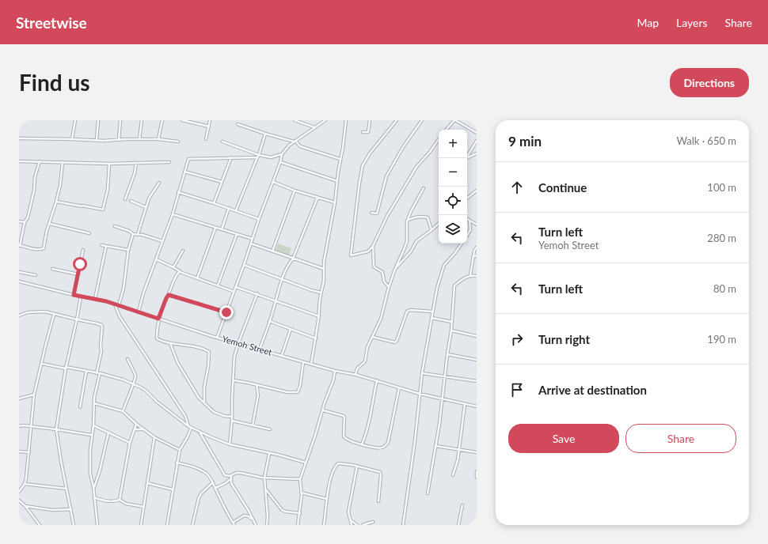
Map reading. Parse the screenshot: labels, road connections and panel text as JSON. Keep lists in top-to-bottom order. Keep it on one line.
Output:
{"streets":{"street":["Yemoh Street"]},"page":{"header":"Streetwise","nav":["Map","Layers","Share"],"buttons":["Directions",["Save","Share"]],"title":"Find us","heading":["9 min","Walk · 650 m"],"map_buttons":["+","−"],"list":[["Continue","100 m"],["Turn left","Yemoh Street","280 m"],["Turn left","80 m"],["Turn right","190 m"],"Arrive at destination"]}}
